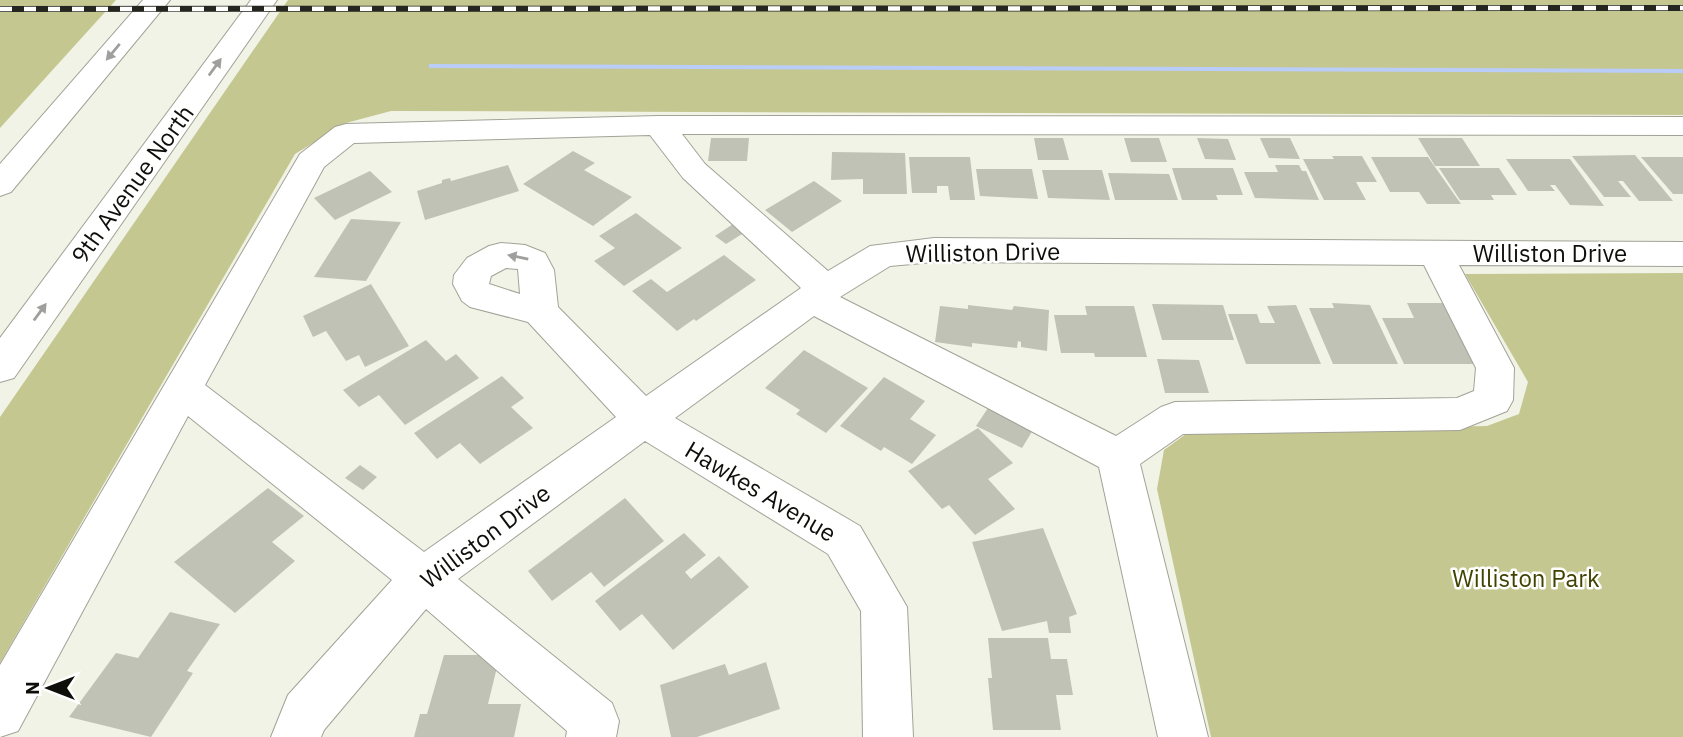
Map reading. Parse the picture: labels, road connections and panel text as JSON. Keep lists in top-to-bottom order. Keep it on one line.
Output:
{"streets":{"street":["9th Avenue North","Williston Drive","Hawkes Avenue"]},"crossings":[["Williston Drive","Hawkes Avenue"]],"parks":["Williston Park"],"north":"left"}
